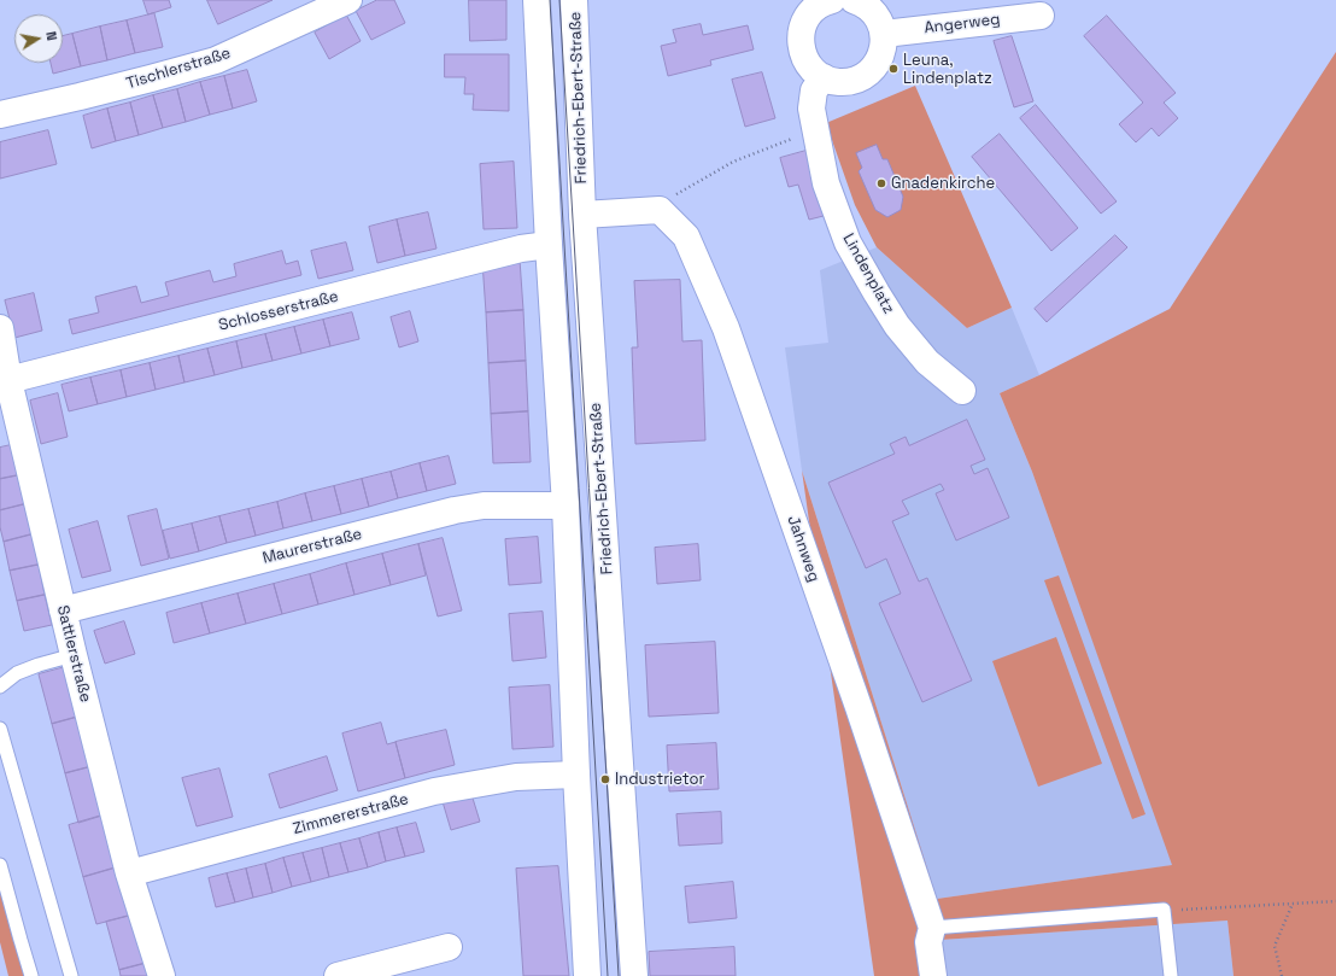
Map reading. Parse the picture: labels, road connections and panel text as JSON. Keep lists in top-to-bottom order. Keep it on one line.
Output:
{"streets":{"street":["Angerweg","Tischlerstraße","Friedrich-Ebert-Straße","Lindenplatz","Schlosserstraße","Maurerstraße","Jahnweg","Sattlerstraße","Zimmererstraße"]},"crossings":[["Schlosserstraße","Sattlerstraße"],["Maurerstraße","Sattlerstraße"],["Sattlerstraße","Zimmererstraße"]],"places":["Leuna, Lindenplatz","Gnadenkirche","Industrietor"],"north":"right"}
